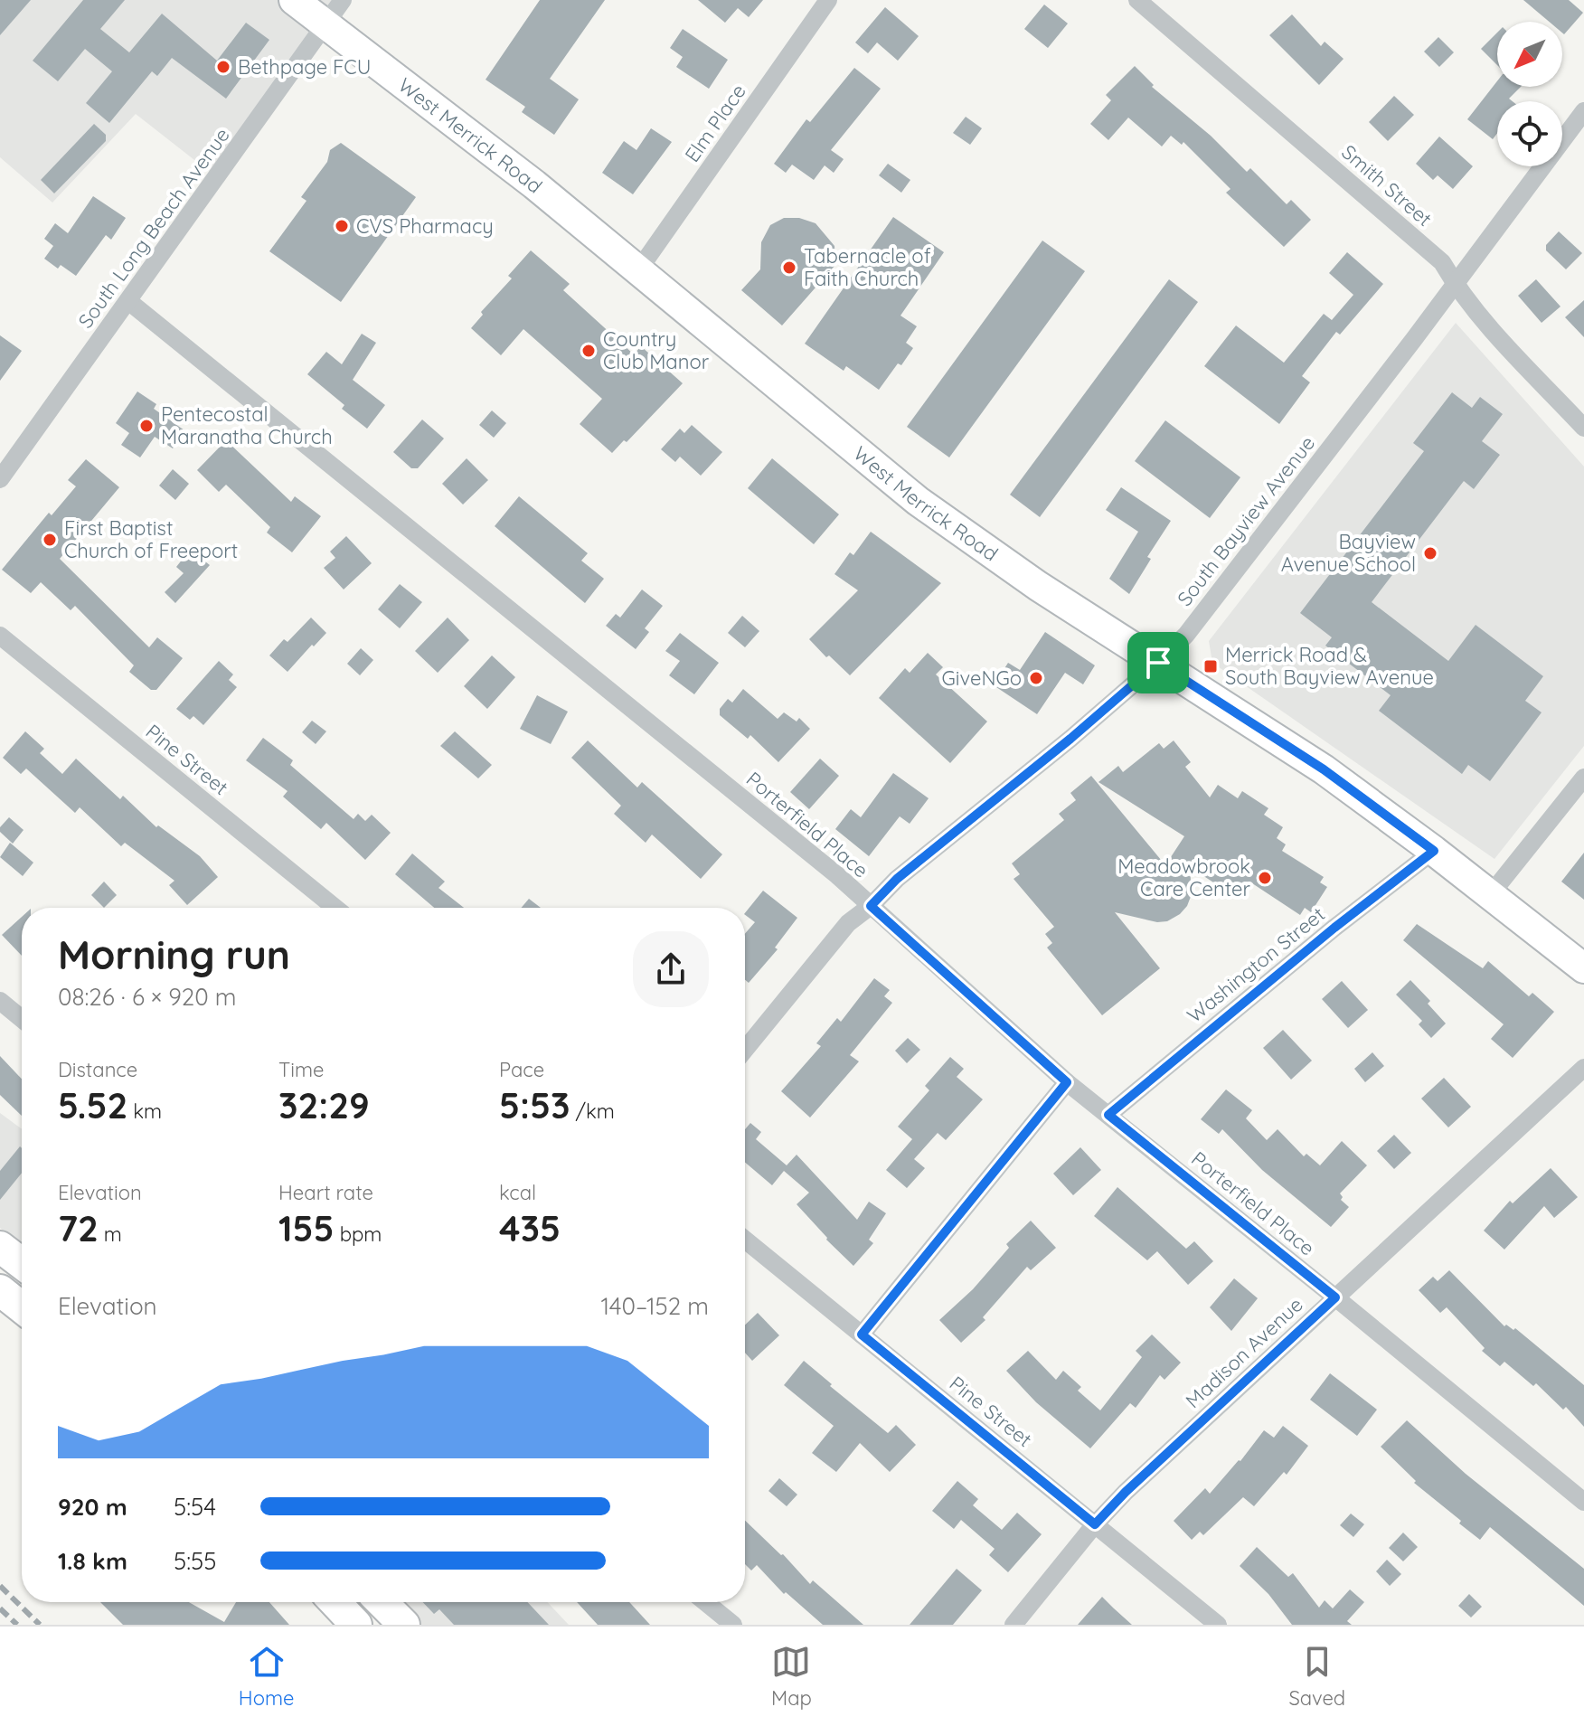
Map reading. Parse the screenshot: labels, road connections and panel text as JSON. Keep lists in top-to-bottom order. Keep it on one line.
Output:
{"streets":{"main road":["West Merrick Road"],"street":["Elm Place","Smith Street","South Long Beach Avenue","South Bayview Avenue","Pine Street","Porterfield Place","Washington Street","Madison Avenue"]},"crossings":[["Elm Place","West Merrick Road"],["West Merrick Road","South Long Beach Avenue"],["West Merrick Road","South Bayview Avenue"],["West Merrick Road","Washington Street"],["Smith Street","South Bayview Avenue"],["South Long Beach Avenue","Porterfield Place"],["South Bayview Avenue","Porterfield Place"],["Pine Street","Madison Avenue"],["Porterfield Place","Washington Street"],["Porterfield Place","Madison Avenue"]],"places":{"other":["Bethpage FCU","CVS Pharmacy","Tabernacle of Faith Church","Country Club Manor","Pentecostal Maranatha Church","First Baptist Church of Freeport","Bayview Avenue School","GiveNGo","Meadowbrook Care Center"],"transit":["Merrick Road & South Bayview Avenue"]},"north":"bottom left","page":{"heading":["Morning run","08:26 · 6 × 920 m"],"stats":[["Distance","5.52 km"],["Time","32:29"],["Pace","5:53 /km"],["Elevation","72 m"],["Heart rate","155 bpm"],["kcal","435"]],"chart":["Elevation","140–152 m"],"list":[{"name":"920 m","note":"5:54"},{"name":"1.8 km","note":"5:55"}],"tabs":["Home","Map","Saved"]}}
